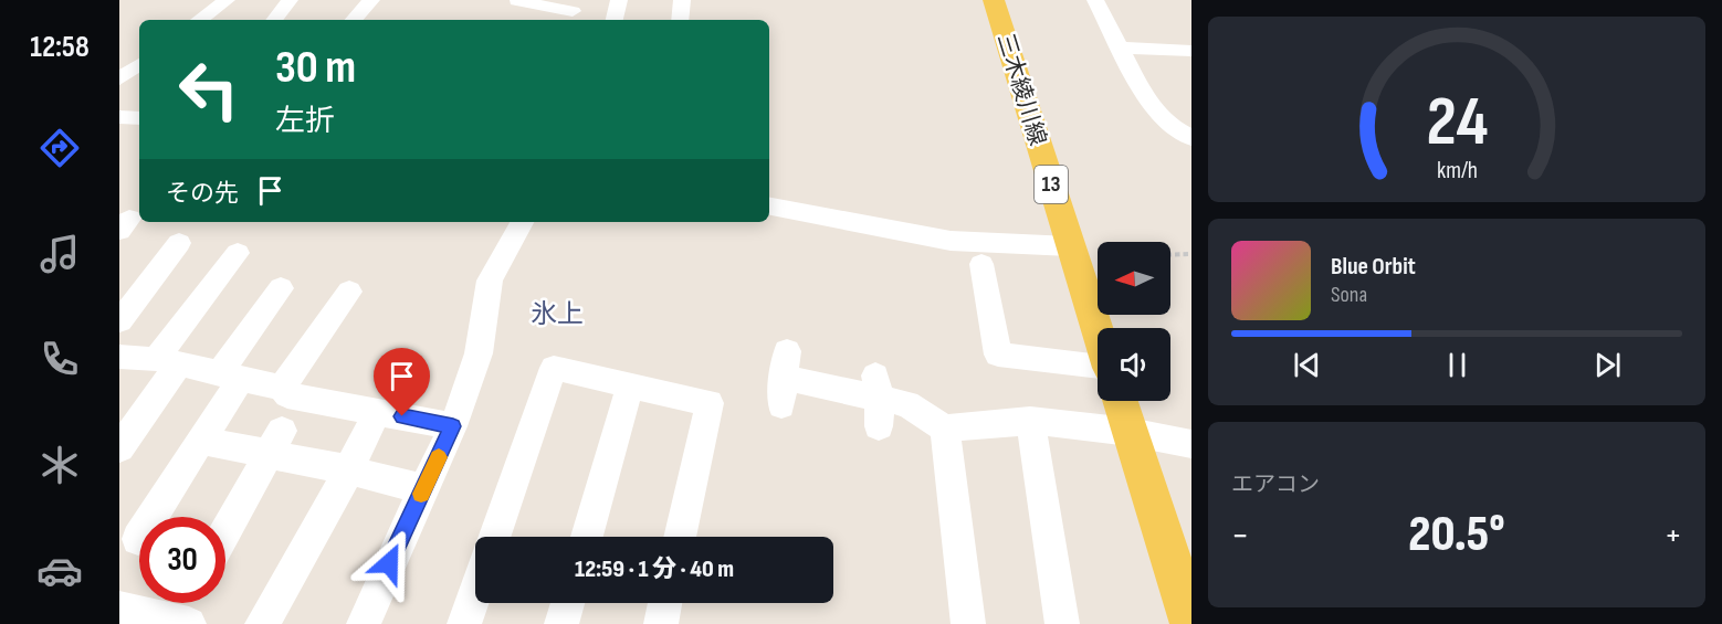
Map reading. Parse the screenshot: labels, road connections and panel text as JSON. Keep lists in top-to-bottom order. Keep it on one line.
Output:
{"streets":{"main road":["三木綾川線","13"]},"districts":["氷上"],"north":"left","page":{"tabs":"12:58","turn":["30 m","左折"],"then":"その先","song":["Blue Orbit","Sona"],"tile":"エアコン","heat":["−","20.5°","+"],"limit":"30","trip":"12:59 · 1 分 · 40 m","gauge":["24","km/h"]}}
